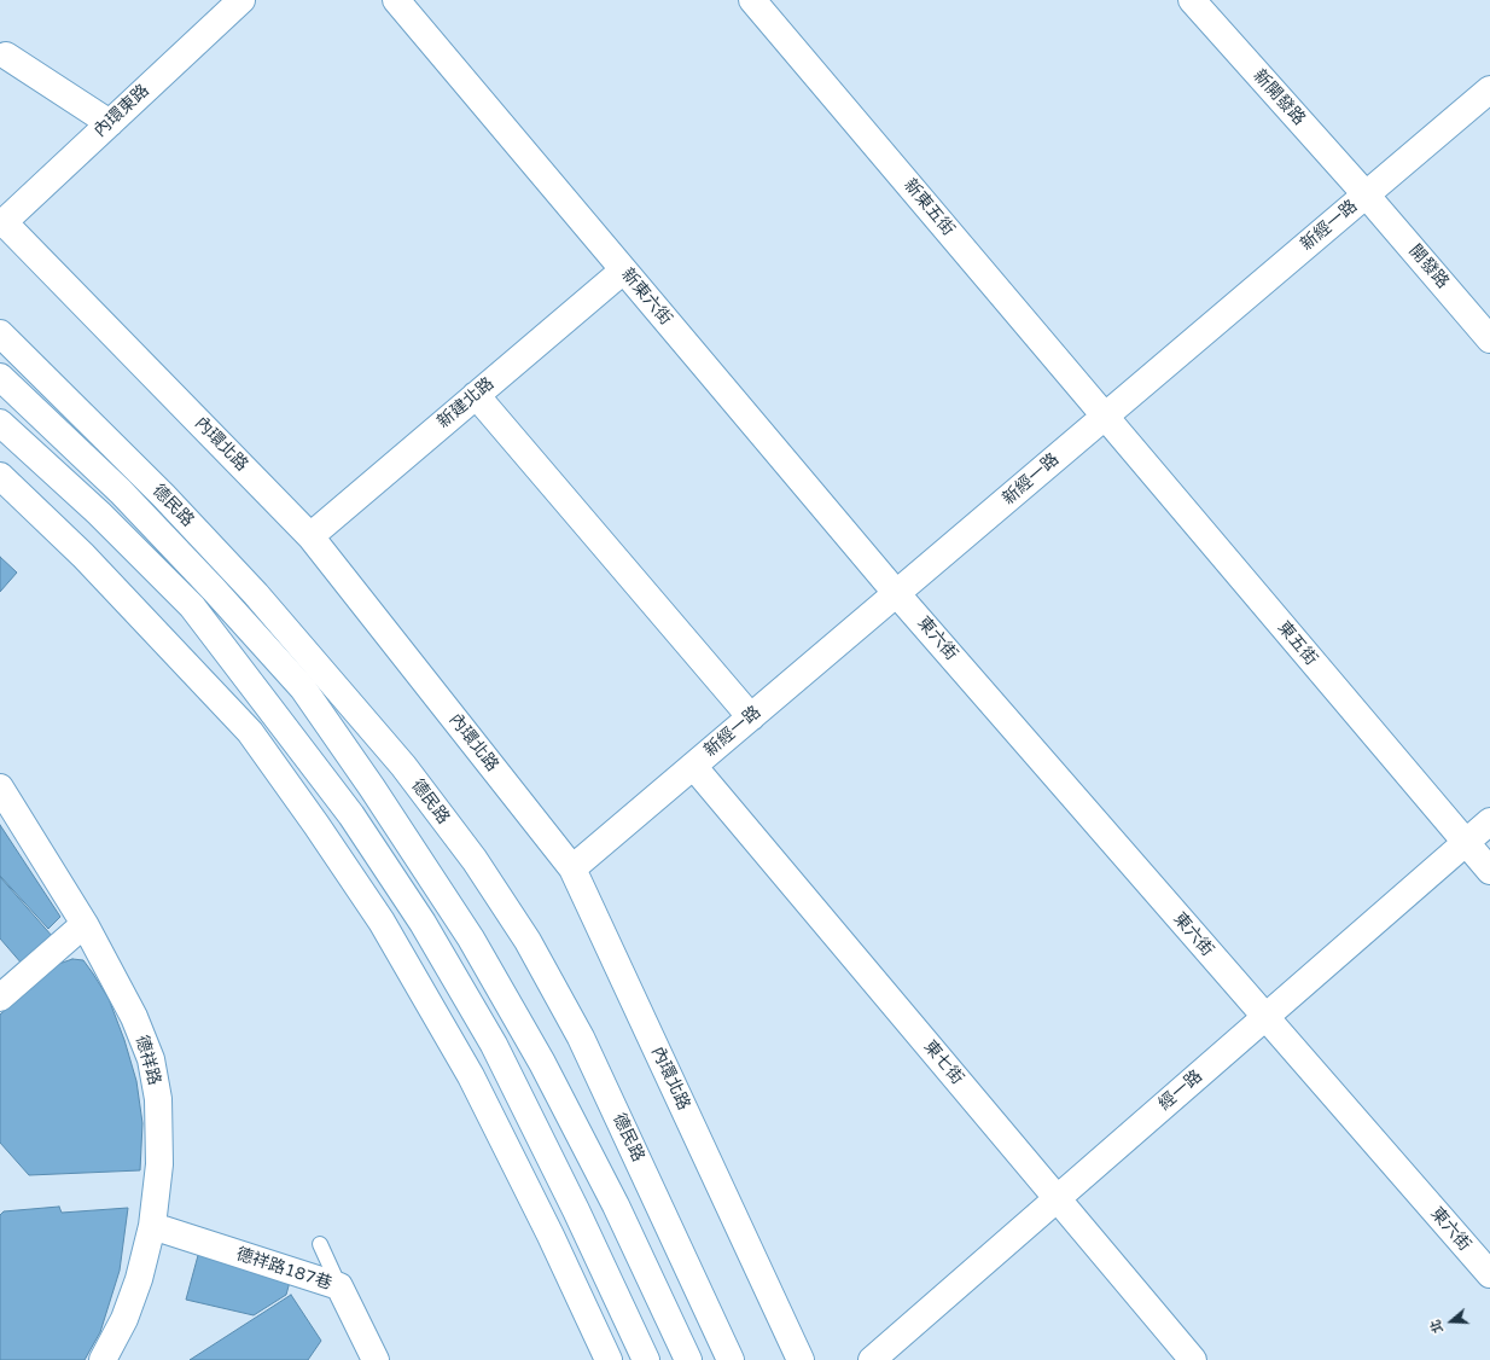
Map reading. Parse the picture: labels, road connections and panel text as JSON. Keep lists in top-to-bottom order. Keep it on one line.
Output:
{"streets":{"street":["新開發路","內環東路","新東五街","新經一路","開發路","新東六街","新建北路","內環北路","德民路","東六街","東五街","德祥路","東七街","經一路","德祥路187巷"]},"crossings":[["新開發路","新經一路"],["新開發路","開發路"],["內環東路","內環北路"],["新東五街","新經一路"],["新東五街","東五街"],["新經一路","開發路"],["新經一路","新東六街"],["新經一路","內環北路"],["新經一路","東六街"],["新經一路","東五街"],["新經一路","東七街"],["新東六街","新建北路"],["新東六街","東六街"],["新建北路","內環北路"],["東六街","經一路"],["東五街","經一路"],["德祥路","德祥路187巷"],["東七街","經一路"]],"north":"left"}
